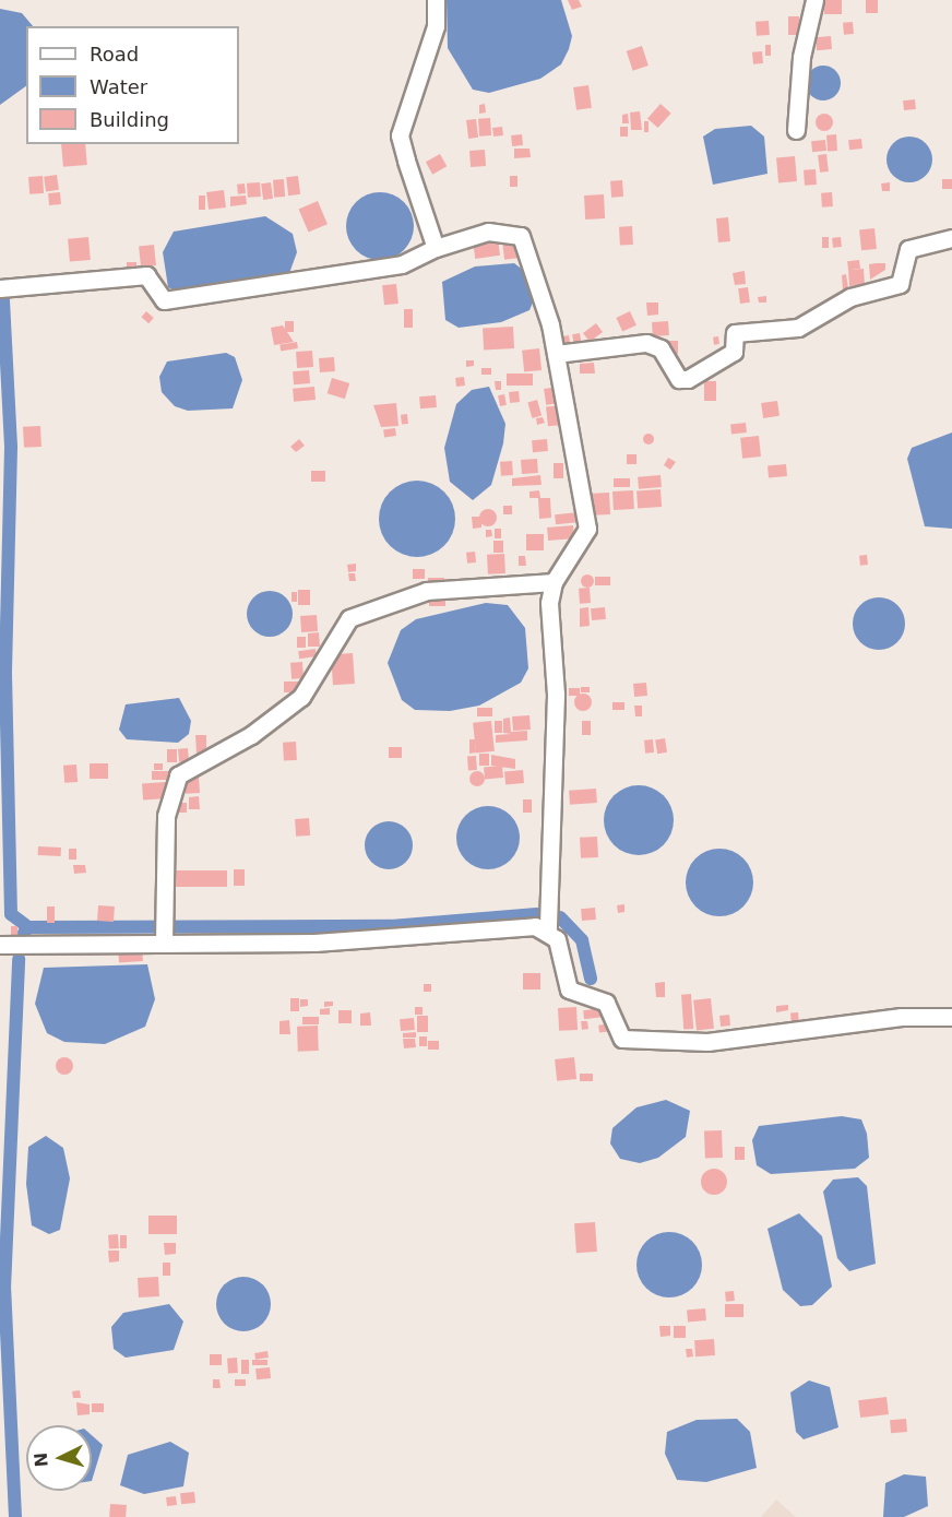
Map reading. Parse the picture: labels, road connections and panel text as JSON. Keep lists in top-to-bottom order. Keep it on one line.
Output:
{"legend":["Road","Water","Building"],"north":"left"}
